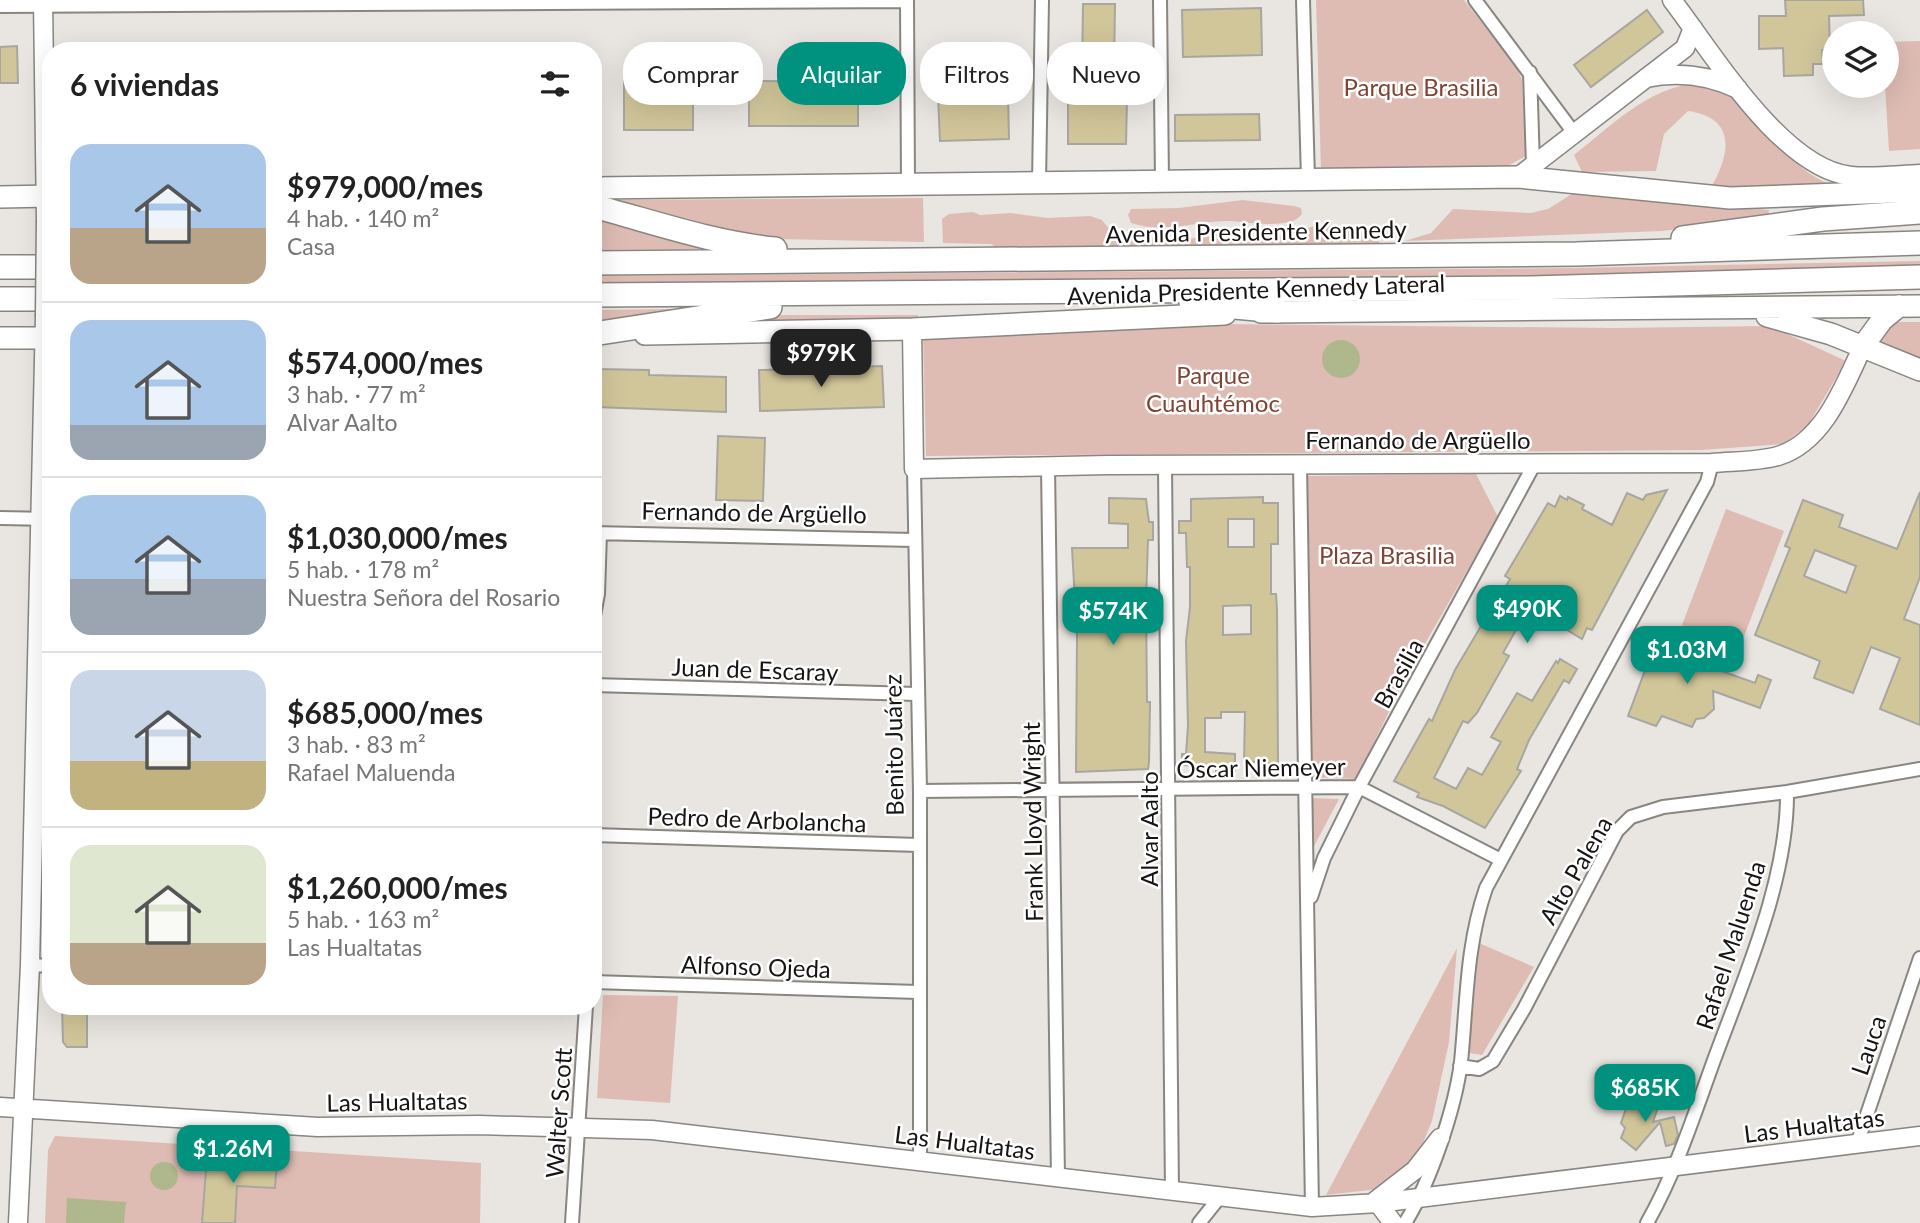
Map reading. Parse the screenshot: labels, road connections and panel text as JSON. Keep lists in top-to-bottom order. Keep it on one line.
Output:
{"streets":{"highway":["Avenida Presidente Kennedy"],"main road":["Avenida Presidente Kennedy Lateral"],"street":["Fernando de Argüello","Juan de Escaray","Brasilia","Benito Juárez","Óscar Niemeyer","Pedro de Arbolancha","Frank Lloyd Wright","Alvar Aalto","Alto Palena","Rafael Maluenda","Alfonso Ojeda","Lauca","Las Hualtatas","Walter Scott"]},"crossings":[["Avenida Presidente Kennedy Lateral","Benito Juárez"],["Fernando de Argüello","Brasilia"],["Fernando de Argüello","Benito Juárez"],["Fernando de Argüello","Frank Lloyd Wright"],["Fernando de Argüello","Alvar Aalto"],["Juan de Escaray","Benito Juárez"],["Brasilia","Óscar Niemeyer"],["Brasilia","Las Hualtatas"],["Benito Juárez","Óscar Niemeyer"],["Benito Juárez","Pedro de Arbolancha"],["Benito Juárez","Alfonso Ojeda"],["Benito Juárez","Las Hualtatas"],["Óscar Niemeyer","Frank Lloyd Wright"],["Óscar Niemeyer","Alvar Aalto"],["Frank Lloyd Wright","Las Hualtatas"],["Alvar Aalto","Las Hualtatas"],["Alto Palena","Rafael Maluenda"],["Rafael Maluenda","Las Hualtatas"],["Lauca","Las Hualtatas"],["Las Hualtatas","Walter Scott"]],"parks":["Parque Brasilia","Parque Cuauhtémoc","Plaza Brasilia"],"page":{"chip":["Comprar","Alquilar","Filtros","Nuevo"],"heading":"6 viviendas","list":[{"name":"$979,000/mes","note":"4 hab. · 140 m² · Casa"},{"name":"$574,000/mes","note":"3 hab. · 77 m² · Alvar Aalto"},{"name":"$1,030,000/mes","note":"5 hab. · 178 m² · Nuestra Señora del Rosario"},{"name":"$685,000/mes","note":"3 hab. · 83 m² · Rafael Maluenda"},{"name":"$1,260,000/mes","note":"5 hab. · 163 m² · Las Hualtatas"}],"price":["$979K","$490K","$574K","$1.03M","$685K","$1.26M"]}}
